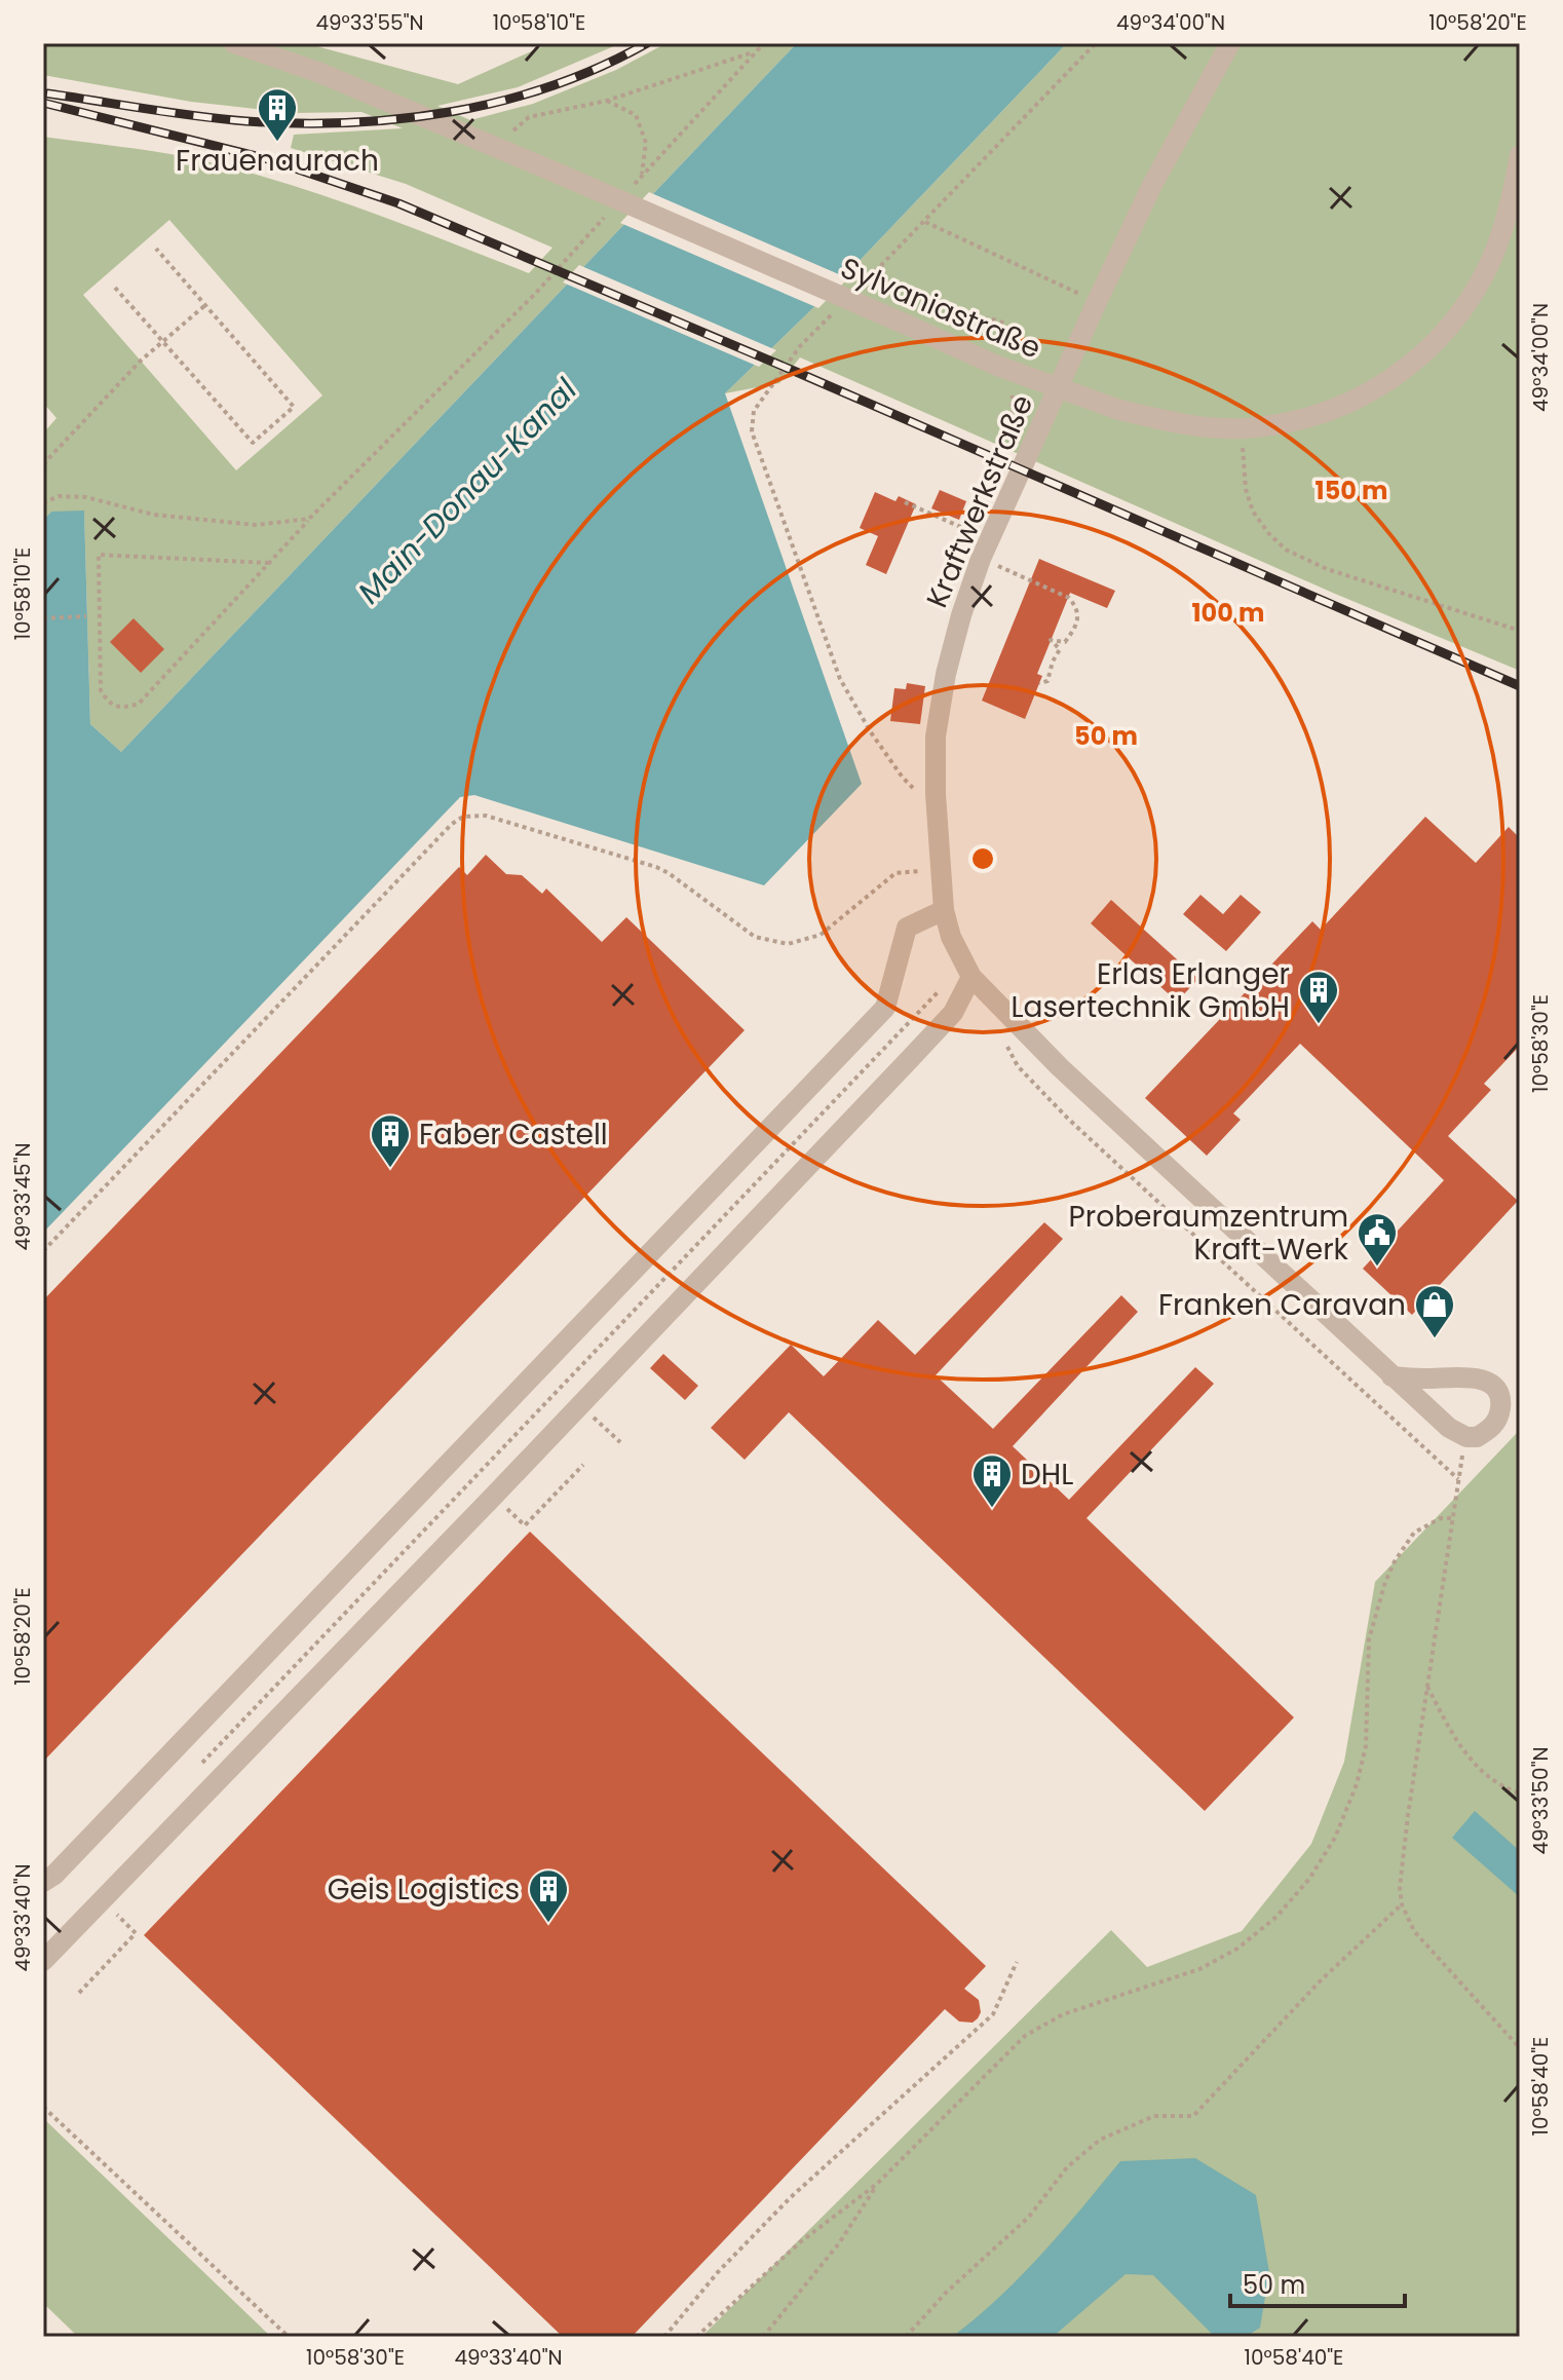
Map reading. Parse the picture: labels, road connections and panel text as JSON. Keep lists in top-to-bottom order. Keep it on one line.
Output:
{"streets":{"street":["Sylvaniastraße","Kraftwerkstraße"]},"water":["Main-Donau-Kanal"],"places":{"building":["Frauenaurach","Erlas Erlanger Lasertechnik GmbH","Faber Castell","DHL","Geis Logistics"],"public building":["Proberaumzentrum Kraft-Werk"],"shop":["Franken Caravan"]},"scale_bar":"50 m","coordinates":["49°33'55\"N","10°58'10\"E","49°34'00\"N","10°58'20\"E","10°58'30\"E","49°33'45\"N","49°33'50\"N","49°33'40\"N","10°58'40\"E"],"rings":["150 m","100 m","50 m"]}
